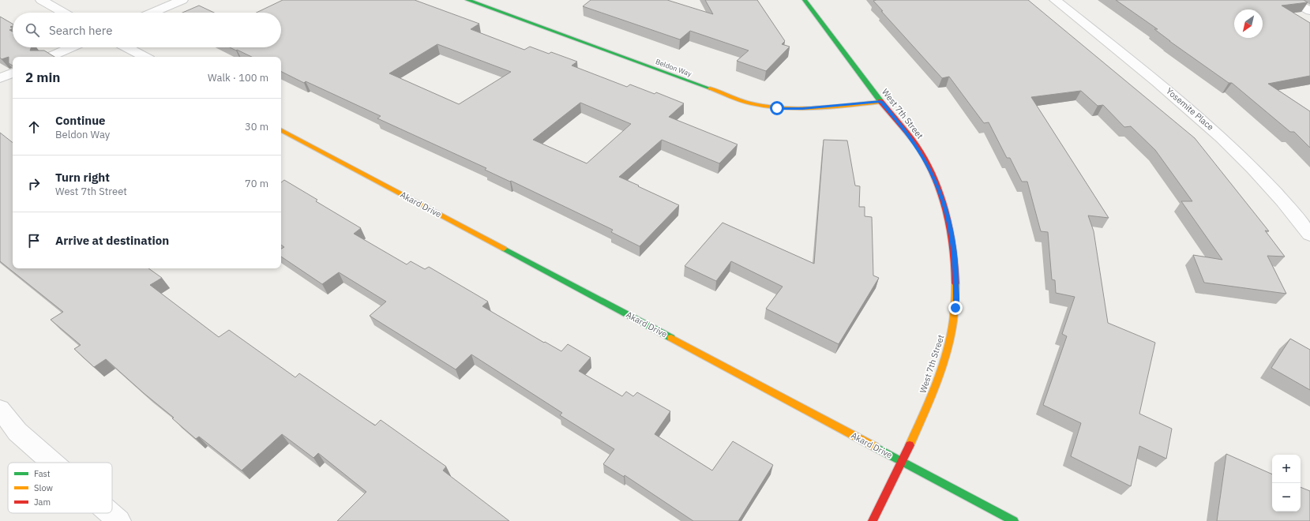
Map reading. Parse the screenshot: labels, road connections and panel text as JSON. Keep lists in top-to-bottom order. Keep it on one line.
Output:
{"streets":{"street":["Beldon Way","Yosemite Place","West 7th Street","Akard Drive"]},"crossings":[["Beldon Way","West 7th Street"],["West 7th Street","Akard Drive"]],"legend":["Fast","Slow","Jam"],"north":"bottom left","page":{"search":"Search here","heading":["2 min","Walk · 100 m"],"list":[["Continue","Beldon Way","30 m"],["Turn right","West 7th Street","70 m"],"Arrive at destination"],"map_buttons":["+","−"]}}
